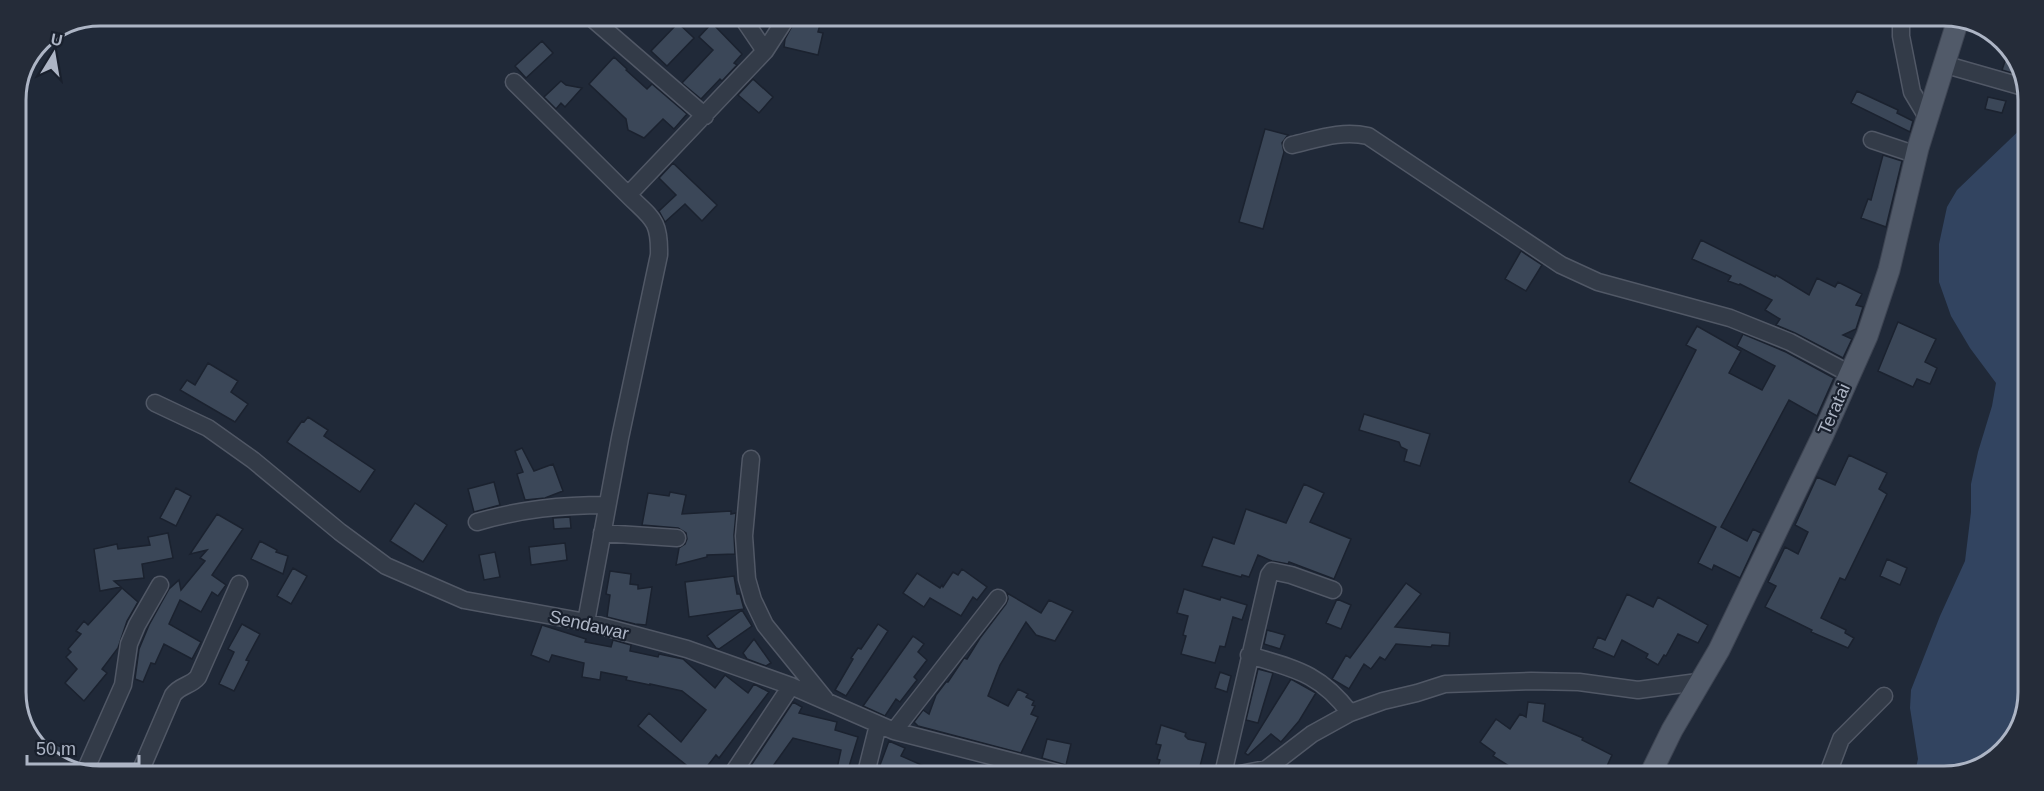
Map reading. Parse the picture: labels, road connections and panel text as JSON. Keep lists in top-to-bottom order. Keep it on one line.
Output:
{"streets":{"main road":["Teratai"],"street":["Sendawar"]},"scale_bar":"50 m","north":"top"}
